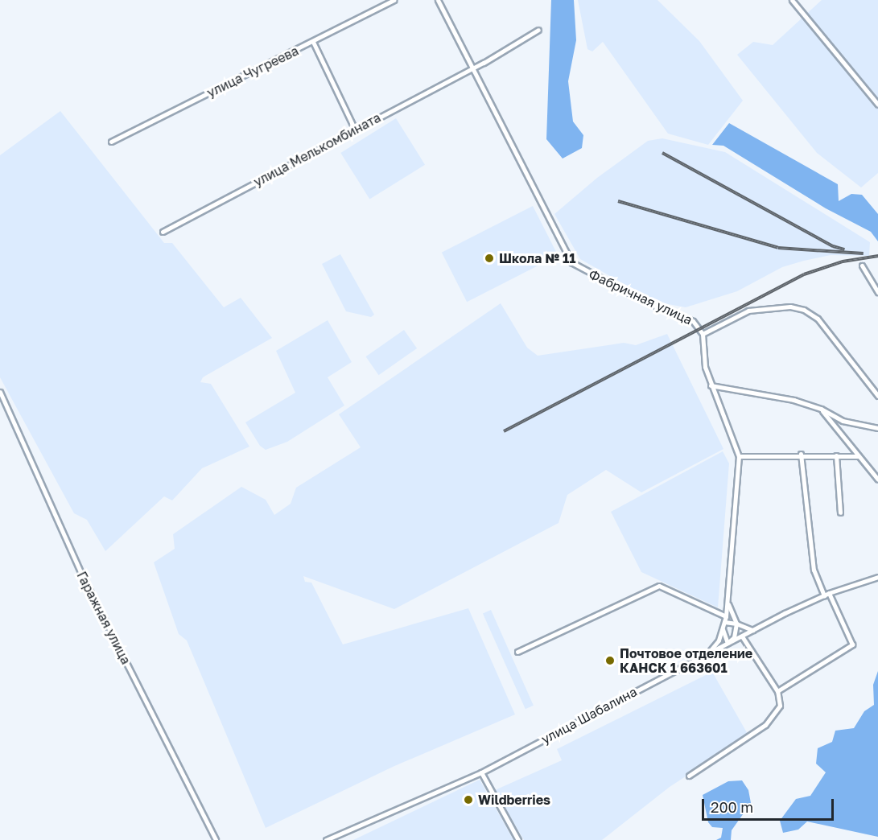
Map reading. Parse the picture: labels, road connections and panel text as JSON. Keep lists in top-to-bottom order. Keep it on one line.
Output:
{"streets":{"street":["улица Чугреева","улица Мелькомбината","Фабричная улица","Гаражная улица","улица Шабалина"]},"crossings":[["улица Мелькомбината","Фабричная улица"],["Фабричная улица","улица Шабалина"]],"places":["Школа № 11","Почтовое отделение КАНСК 1 663601","Wildberries"],"scale_bar":"200 m"}
